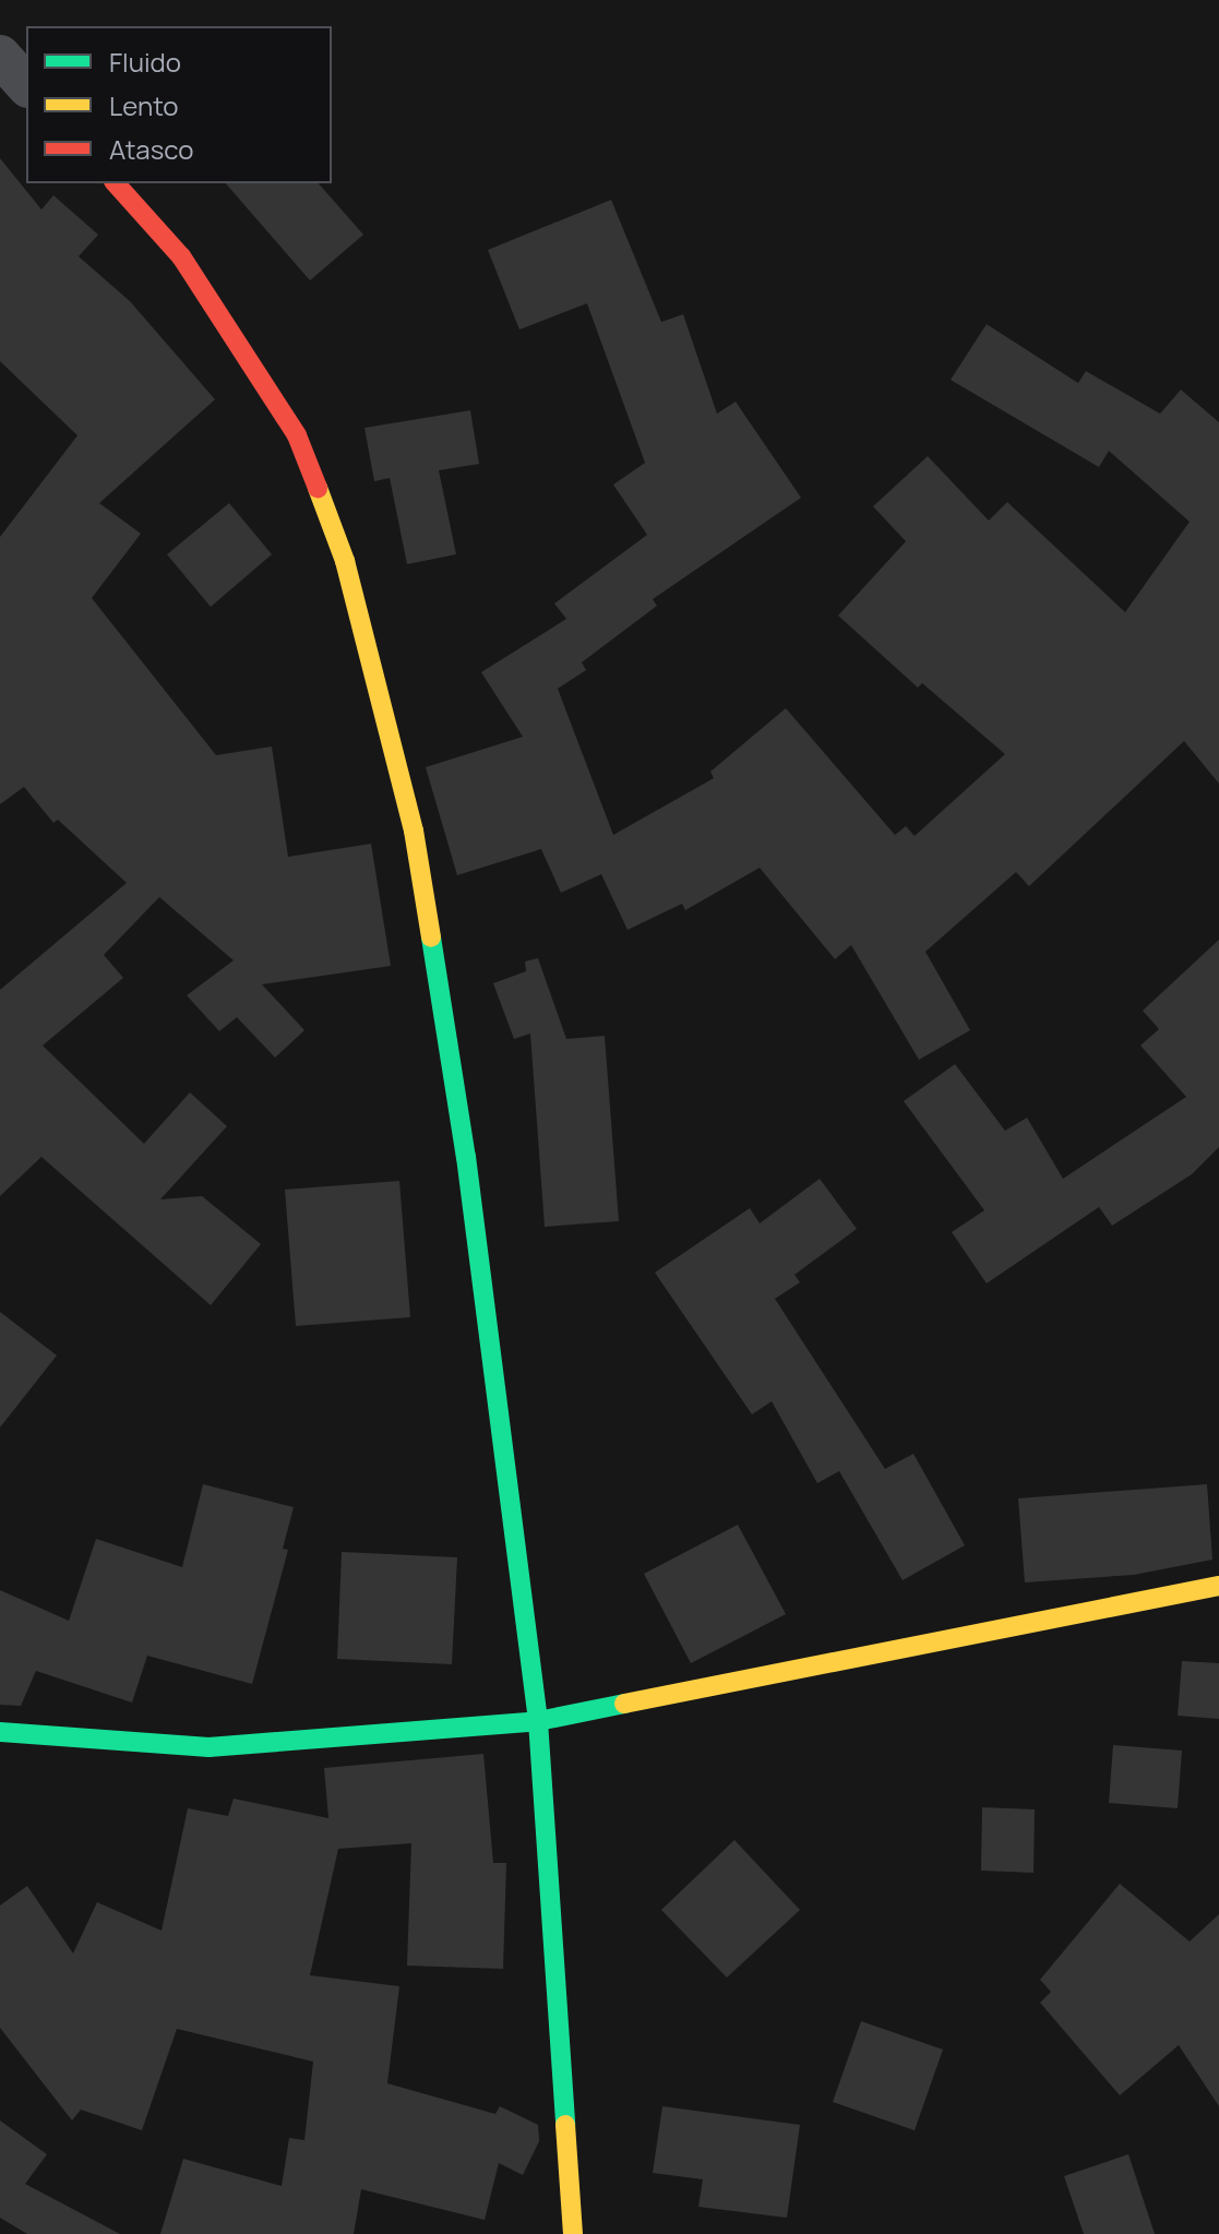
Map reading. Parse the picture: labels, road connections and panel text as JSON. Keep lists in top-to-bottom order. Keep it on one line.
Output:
{"legend":["Fluido","Lento","Atasco"]}
